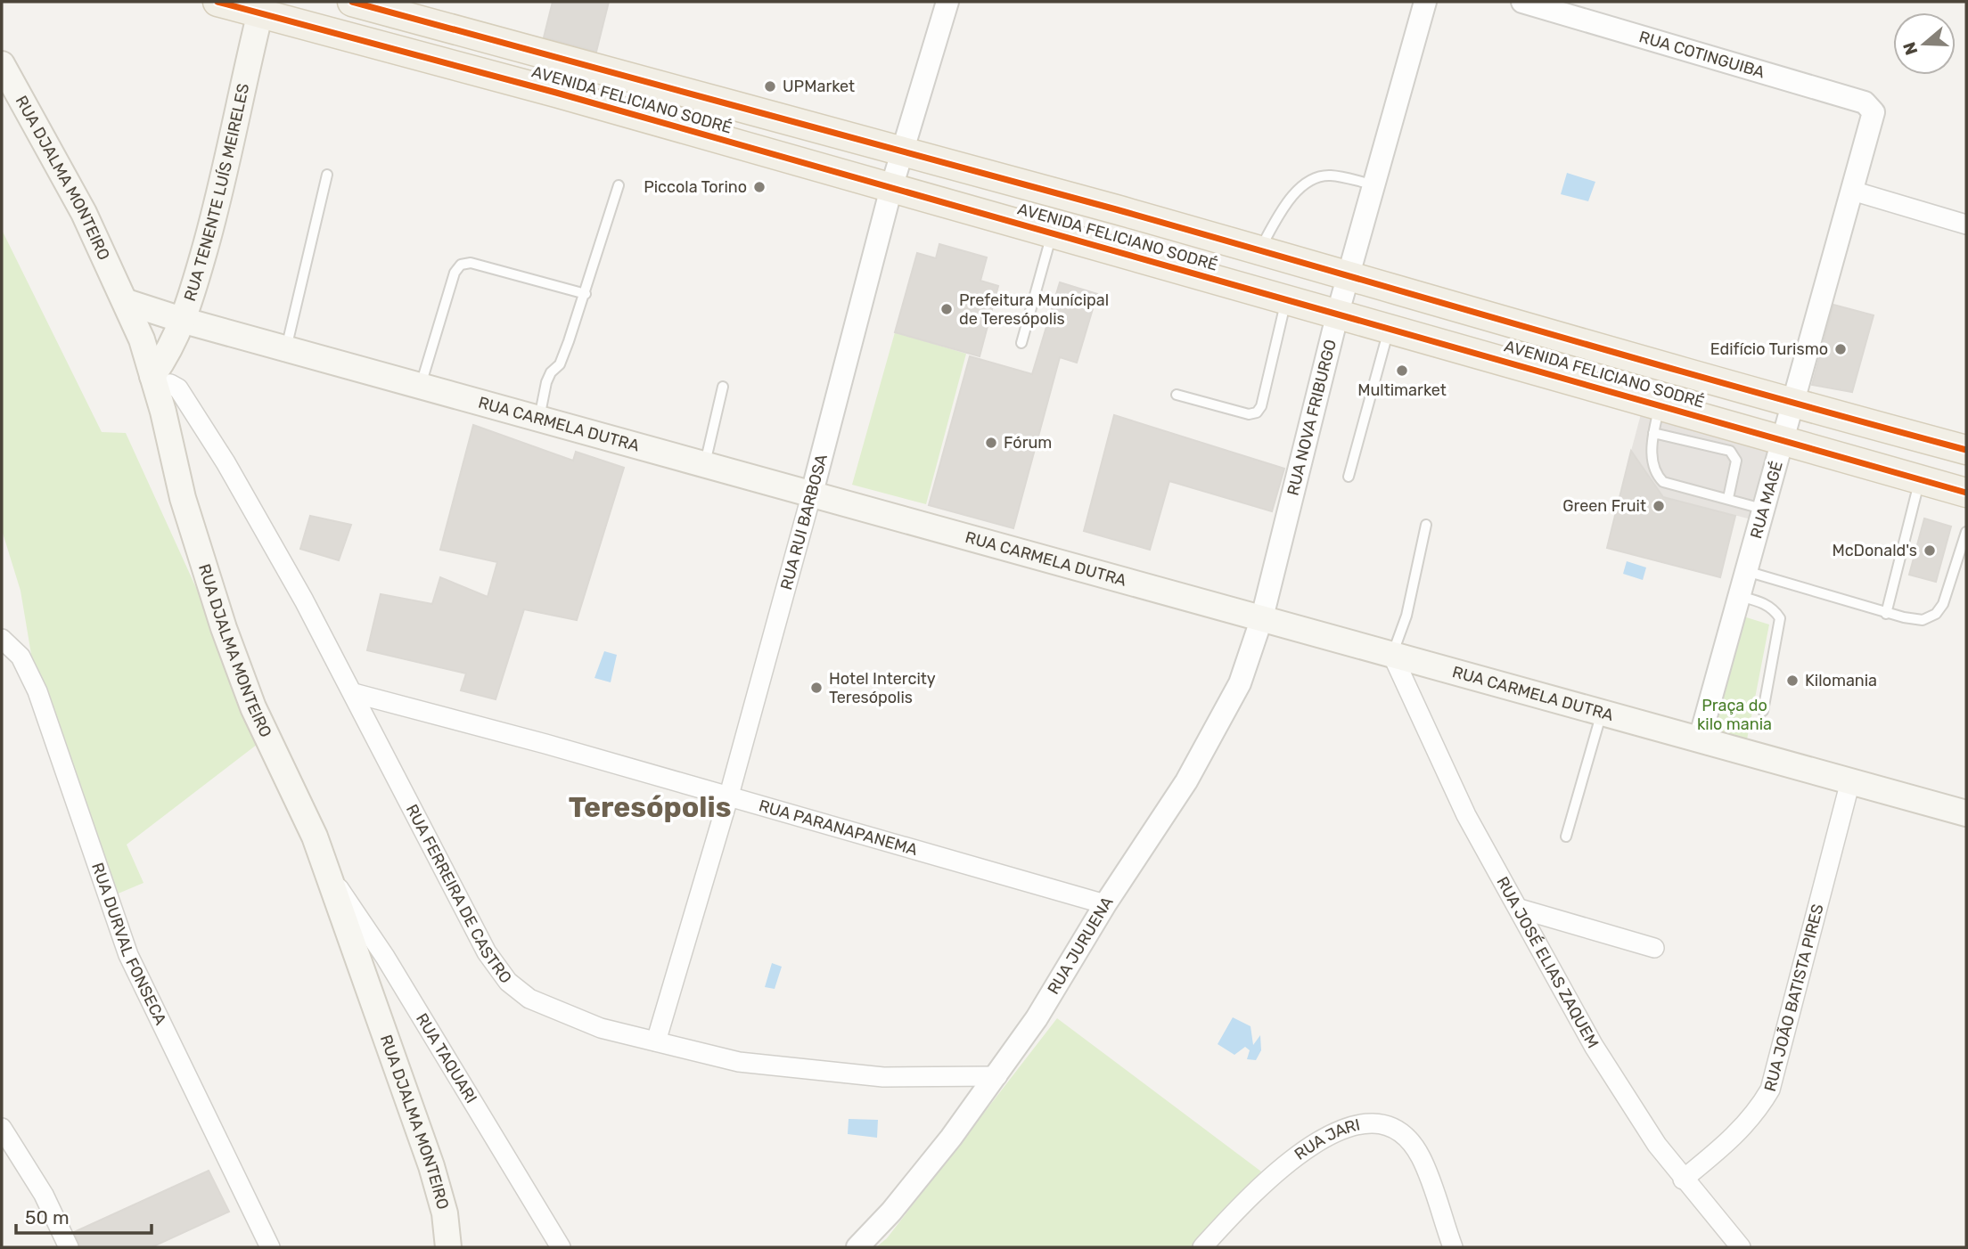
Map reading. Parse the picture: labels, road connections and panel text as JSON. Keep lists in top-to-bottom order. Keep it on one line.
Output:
{"streets":{"main road":["AVENIDA FELICIANO SODRÉ","RUA DJALMA MONTEIRO","RUA TENENTE LUÍS MEIRELES","RUA CARMELA DUTRA"],"street":["RUA COTINGUIBA","RUA NOVA FRIBURGO","RUA MAGÉ","RUA RUI BARBOSA","RUA PARANAPANEMA","RUA FERREIRA DE CASTRO","RUA DURVAL FONSECA","RUA JURUENA","RUA JOSÉ ELIAS ZAQUEM","RUA JOÃO BATISTA PIRES","RUA TAQUARI","RUA JARI"]},"crossings":[["RUA COTINGUIBA","RUA MAGÉ"],["AVENIDA FELICIANO SODRÉ","RUA TENENTE LUÍS MEIRELES"],["AVENIDA FELICIANO SODRÉ","RUA NOVA FRIBURGO"],["AVENIDA FELICIANO SODRÉ","RUA MAGÉ"],["AVENIDA FELICIANO SODRÉ","RUA RUI BARBOSA"],["RUA DJALMA MONTEIRO","RUA TENENTE LUÍS MEIRELES"],["RUA DJALMA MONTEIRO","RUA CARMELA DUTRA"],["RUA DJALMA MONTEIRO","RUA FERREIRA DE CASTRO"],["RUA DJALMA MONTEIRO","RUA TAQUARI"],["RUA TENENTE LUÍS MEIRELES","RUA CARMELA DUTRA"],["RUA TENENTE LUÍS MEIRELES","RUA FERREIRA DE CASTRO"],["RUA NOVA FRIBURGO","RUA CARMELA DUTRA"],["RUA NOVA FRIBURGO","RUA JURUENA"],["RUA CARMELA DUTRA","RUA MAGÉ"],["RUA CARMELA DUTRA","RUA RUI BARBOSA"],["RUA CARMELA DUTRA","RUA JURUENA"],["RUA CARMELA DUTRA","RUA JOSÉ ELIAS ZAQUEM"],["RUA CARMELA DUTRA","RUA JOÃO BATISTA PIRES"],["RUA RUI BARBOSA","RUA PARANAPANEMA"],["RUA RUI BARBOSA","RUA FERREIRA DE CASTRO"],["RUA PARANAPANEMA","RUA FERREIRA DE CASTRO"],["RUA PARANAPANEMA","RUA JURUENA"],["RUA FERREIRA DE CASTRO","RUA JURUENA"],["RUA JOSÉ ELIAS ZAQUEM","RUA JOÃO BATISTA PIRES"]],"districts":["Teresópolis"],"parks":["Praça do kilo mania"],"places":["UPMarket","Piccola Torino","Prefeitura Munícipal de Teresópolis","Edifício Turismo","Multimarket","Fórum","Green Fruit","McDonald's","Kilomania","Hotel Intercity Teresópolis"],"scale_bar":"50 m","north":"left"}
